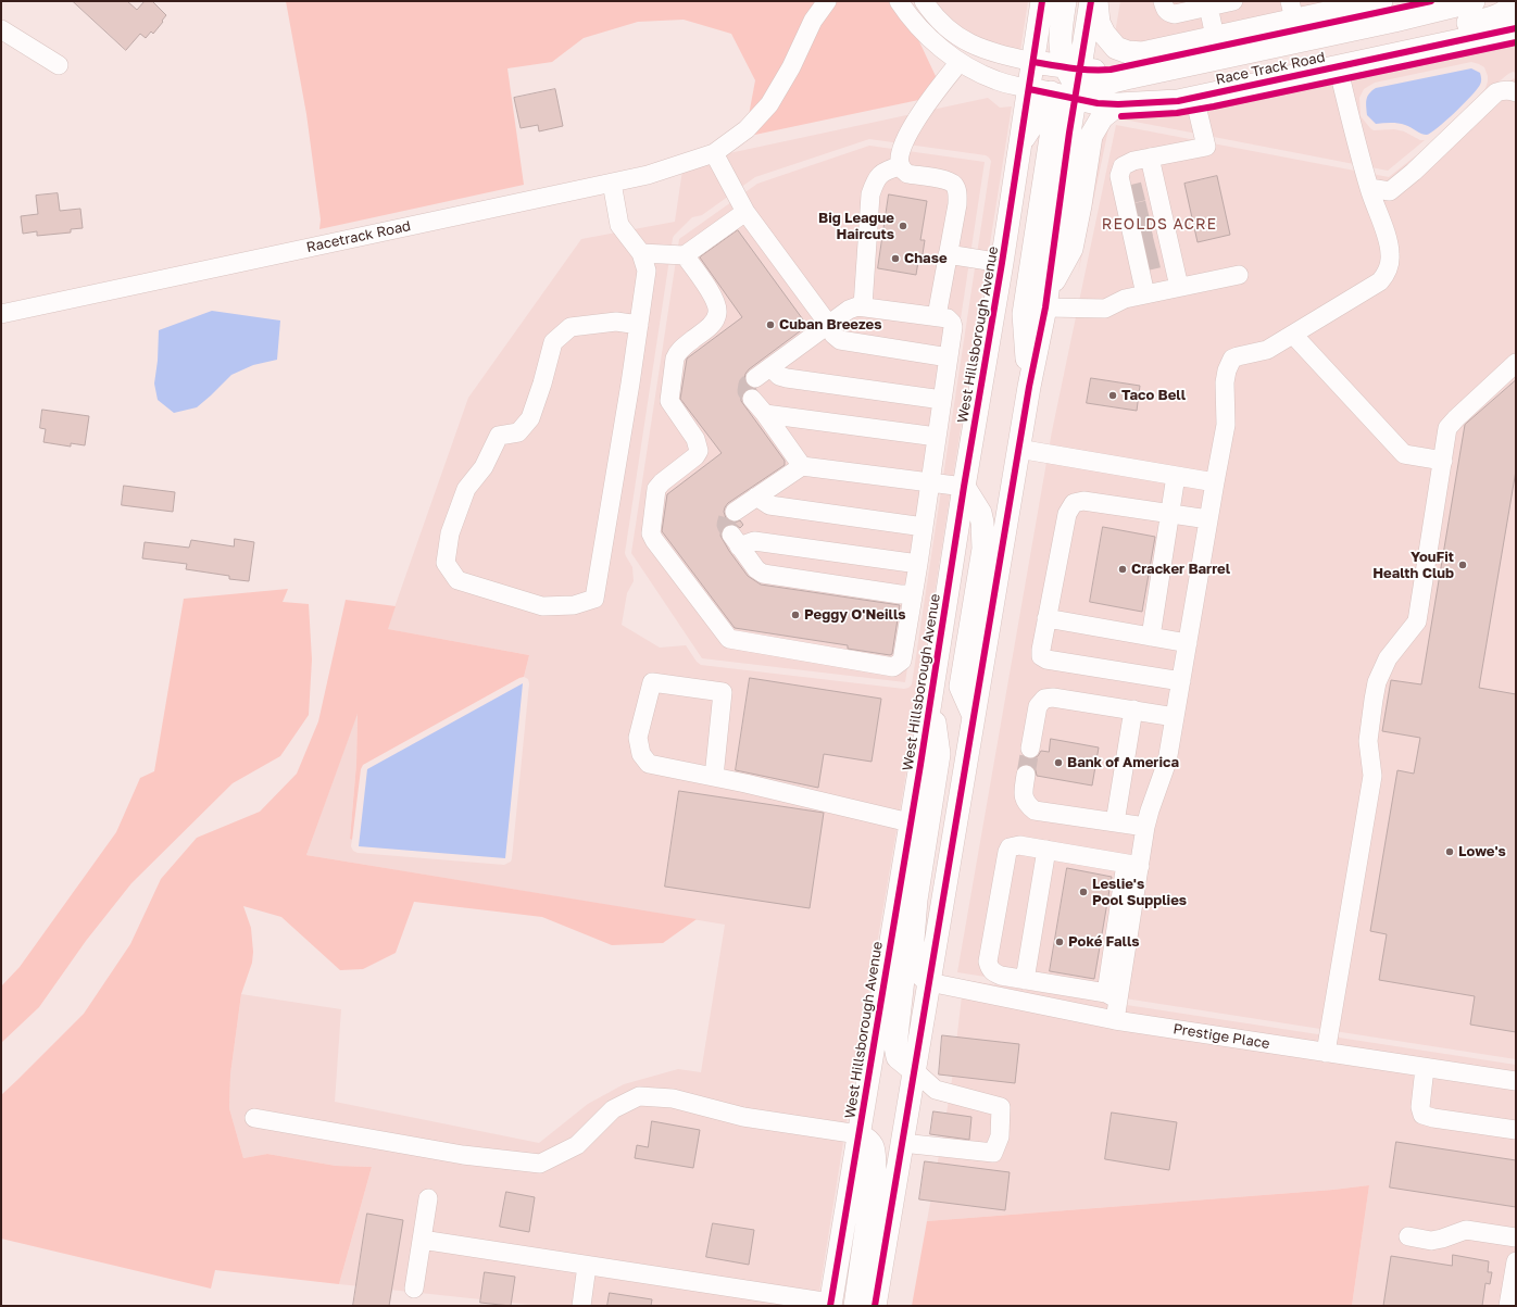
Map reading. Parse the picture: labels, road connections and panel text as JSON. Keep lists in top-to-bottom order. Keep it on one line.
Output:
{"streets":{"main road":["Race Track Road","West Hillsborough Avenue"],"street":["Racetrack Road","Prestige Place"]},"crossings":[["Race Track Road","West Hillsborough Avenue"]],"districts":["REOLDS ACRE"],"places":["Big League Haircuts","Chase","Cuban Breezes","Taco Bell","YouFit Health Club","Cracker Barrel","Peggy O'Neills","Bank of America","Lowe's","Leslie's Pool Supplies","Poké Falls"]}
